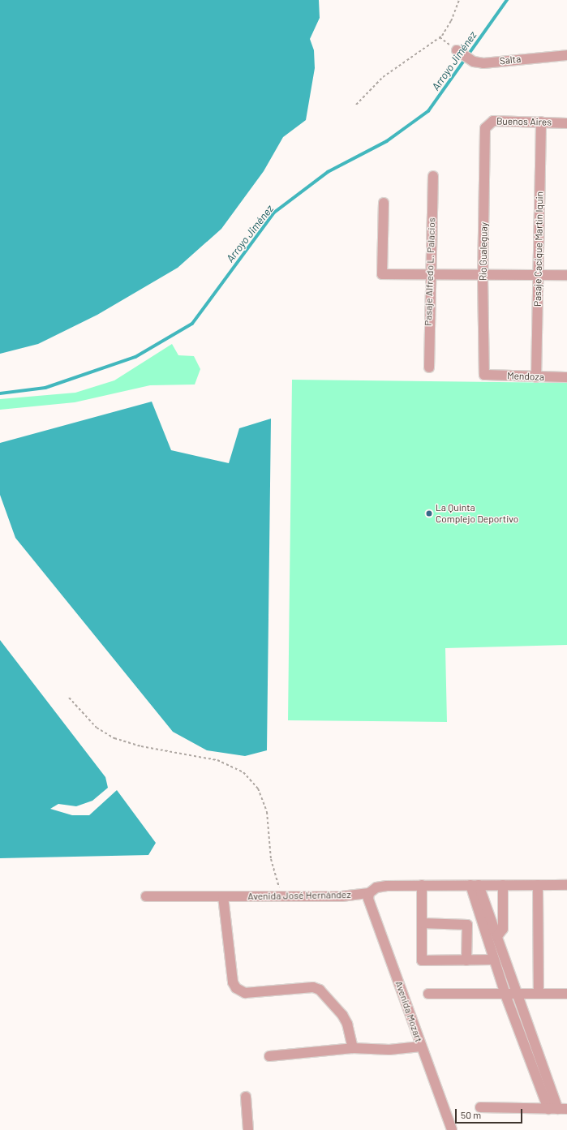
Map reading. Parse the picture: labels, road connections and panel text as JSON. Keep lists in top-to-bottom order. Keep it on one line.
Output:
{"streets":{"street":["Salta","Buenos Aires","Pasaje Cacique Martín Iquin","Río Gualeguay","Pasaje Alfredo L. Palacios","Mendoza","Avenida José Hernández","Avenida Mozart"]},"crossings":[["Buenos Aires","Pasaje Cacique Martín Iquin"],["Buenos Aires","Río Gualeguay"],["Pasaje Cacique Martín Iquin","Mendoza"],["Río Gualeguay","Mendoza"],["Avenida José Hernández","Avenida Mozart"]],"water":["Arroyo Jiménez"],"places":["La Quinta Complejo Deportivo"],"scale_bar":"50 m"}
